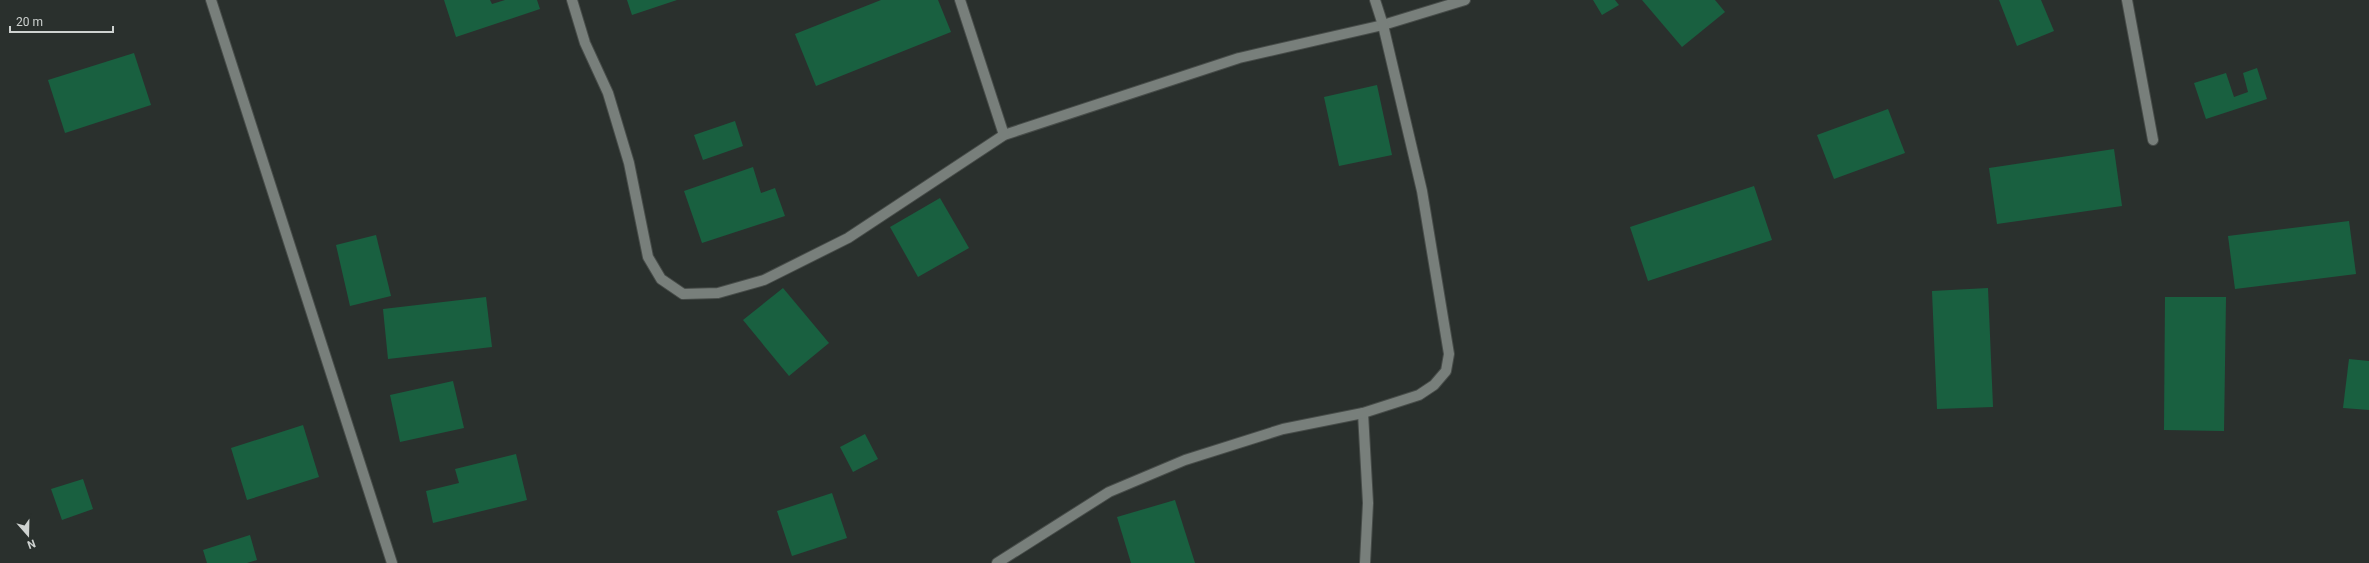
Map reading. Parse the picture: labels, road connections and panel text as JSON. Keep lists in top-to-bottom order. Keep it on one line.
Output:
{"scale_bar":"20 m","north":"bottom"}
